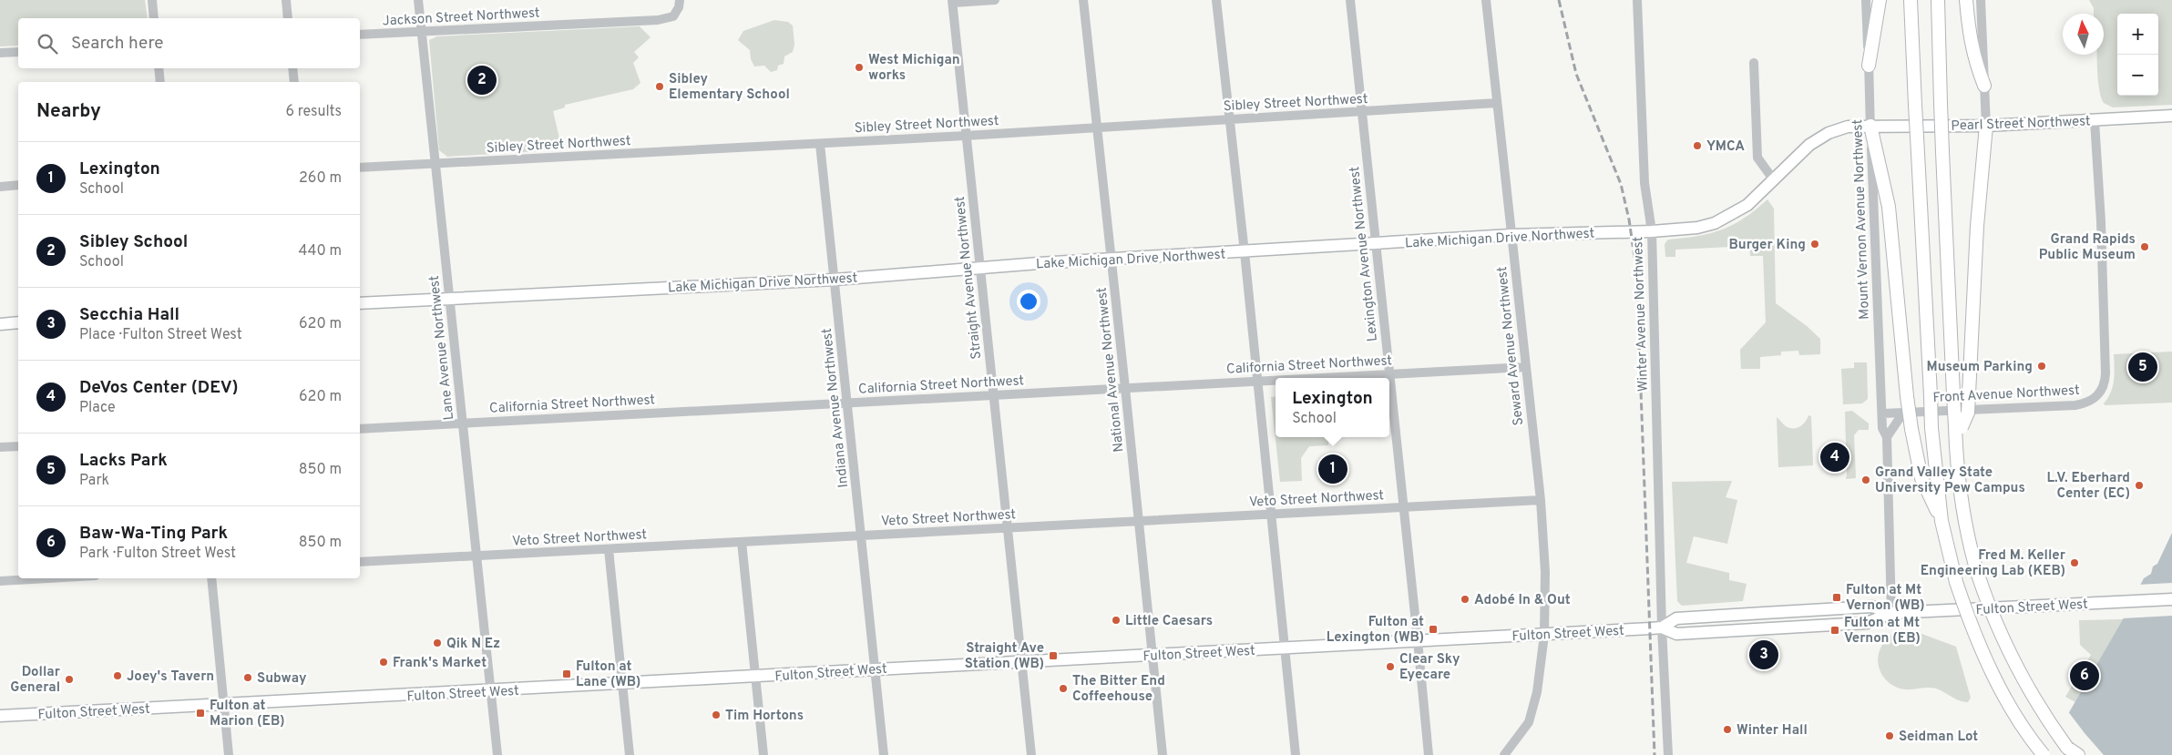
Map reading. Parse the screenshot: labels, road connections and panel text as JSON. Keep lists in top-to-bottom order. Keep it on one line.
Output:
{"streets":{"main road":["Pearl Street Northwest","Lake Michigan Drive Northwest","Fulton Street West"],"street":["Jackson Street Northwest","Sibley Street Northwest","Mount Vernon Avenue Northwest","Lexington Avenue Northwest","Straight Avenue Northwest","Winter Avenue Northwest","Seward Avenue Northwest","Lane Avenue Northwest","California Street Northwest","National Avenue Northwest","Front Avenue Northwest","Indiana Avenue Northwest","Veto Street Northwest"]},"crossings":[["Jackson Street Northwest","Lane Avenue Northwest"],["Sibley Street Northwest","Lexington Avenue Northwest"],["Sibley Street Northwest","Straight Avenue Northwest"],["Sibley Street Northwest","Seward Avenue Northwest"],["Sibley Street Northwest","Lane Avenue Northwest"],["Sibley Street Northwest","National Avenue Northwest"],["Sibley Street Northwest","Indiana Avenue Northwest"],["Pearl Street Northwest","Mount Vernon Avenue Northwest"],["Pearl Street Northwest","Lake Michigan Drive Northwest"],["Pearl Street Northwest","Front Avenue Northwest"],["Mount Vernon Avenue Northwest","Lake Michigan Drive Northwest"],["Mount Vernon Avenue Northwest","Front Avenue Northwest"],["Mount Vernon Avenue Northwest","Fulton Street West"],["Lake Michigan Drive Northwest","Lexington Avenue Northwest"],["Lake Michigan Drive Northwest","Straight Avenue Northwest"],["Lake Michigan Drive Northwest","Winter Avenue Northwest"],["Lake Michigan Drive Northwest","Seward Avenue Northwest"],["Lake Michigan Drive Northwest","Lane Avenue Northwest"],["Lake Michigan Drive Northwest","National Avenue Northwest"],["Lake Michigan Drive Northwest","Indiana Avenue Northwest"],["Lexington Avenue Northwest","California Street Northwest"],["Lexington Avenue Northwest","Veto Street Northwest"],["Lexington Avenue Northwest","Fulton Street West"],["Straight Avenue Northwest","California Street Northwest"],["Straight Avenue Northwest","Veto Street Northwest"],["Straight Avenue Northwest","Fulton Street West"],["Winter Avenue Northwest","Fulton Street West"],["Seward Avenue Northwest","California Street Northwest"],["Seward Avenue Northwest","Veto Street Northwest"],["Seward Avenue Northwest","Fulton Street West"],["Lane Avenue Northwest","California Street Northwest"],["Lane Avenue Northwest","Veto Street Northwest"],["Lane Avenue Northwest","Fulton Street West"],["California Street Northwest","National Avenue Northwest"],["California Street Northwest","Indiana Avenue Northwest"],["National Avenue Northwest","Veto Street Northwest"],["National Avenue Northwest","Fulton Street West"],["Indiana Avenue Northwest","Veto Street Northwest"],["Indiana Avenue Northwest","Fulton Street West"]],"places":{"other":["West Michigan works","Sibley Elementary School","YMCA","Burger King","Grand Rapids Public Museum","Museum Parking","Grand Valley State University Pew Campus","L.V. Eberhard Center (EC)","Fred M. Keller Engineering Lab (KEB)","Adobé In & Out","Little Caesars","Qik N Ez","Frank's Market","Clear Sky Eyecare","Joey's Tavern","Subway","Dollar General","The Bitter End Coffeehouse","Tim Hortons","Winter Hall","Seidman Lot"],"transit":["Fulton at Mt Vernon (WB)","Fulton at Lexington (WB)","Fulton at Mt Vernon (EB)","Straight Ave Station (WB)","Fulton at Lane (WB)","Fulton at Marion (EB)"]},"north":"top","page":{"map_buttons":["+","−"],"search":"Search here","pins":["2","5","4","1","3","6"],"heading":["Nearby","6 results"],"list":[{"mark":"1","name":"Lexington","note":"School","value":"260 m"},{"mark":"2","name":"Sibley School","note":"School","value":"440 m"},{"mark":"3","name":"Secchia Hall","note":"Place · Fulton Street West","value":"620 m"},{"mark":"4","name":"DeVos Center (DEV)","note":"Place","value":"620 m"},{"mark":"5","name":"Lacks Park","note":"Park","value":"850 m"},{"mark":"6","name":"Baw-Wa-Ting Park","note":"Park · Fulton Street West","value":"850 m"}],"popup":["Lexington","School"]}}
